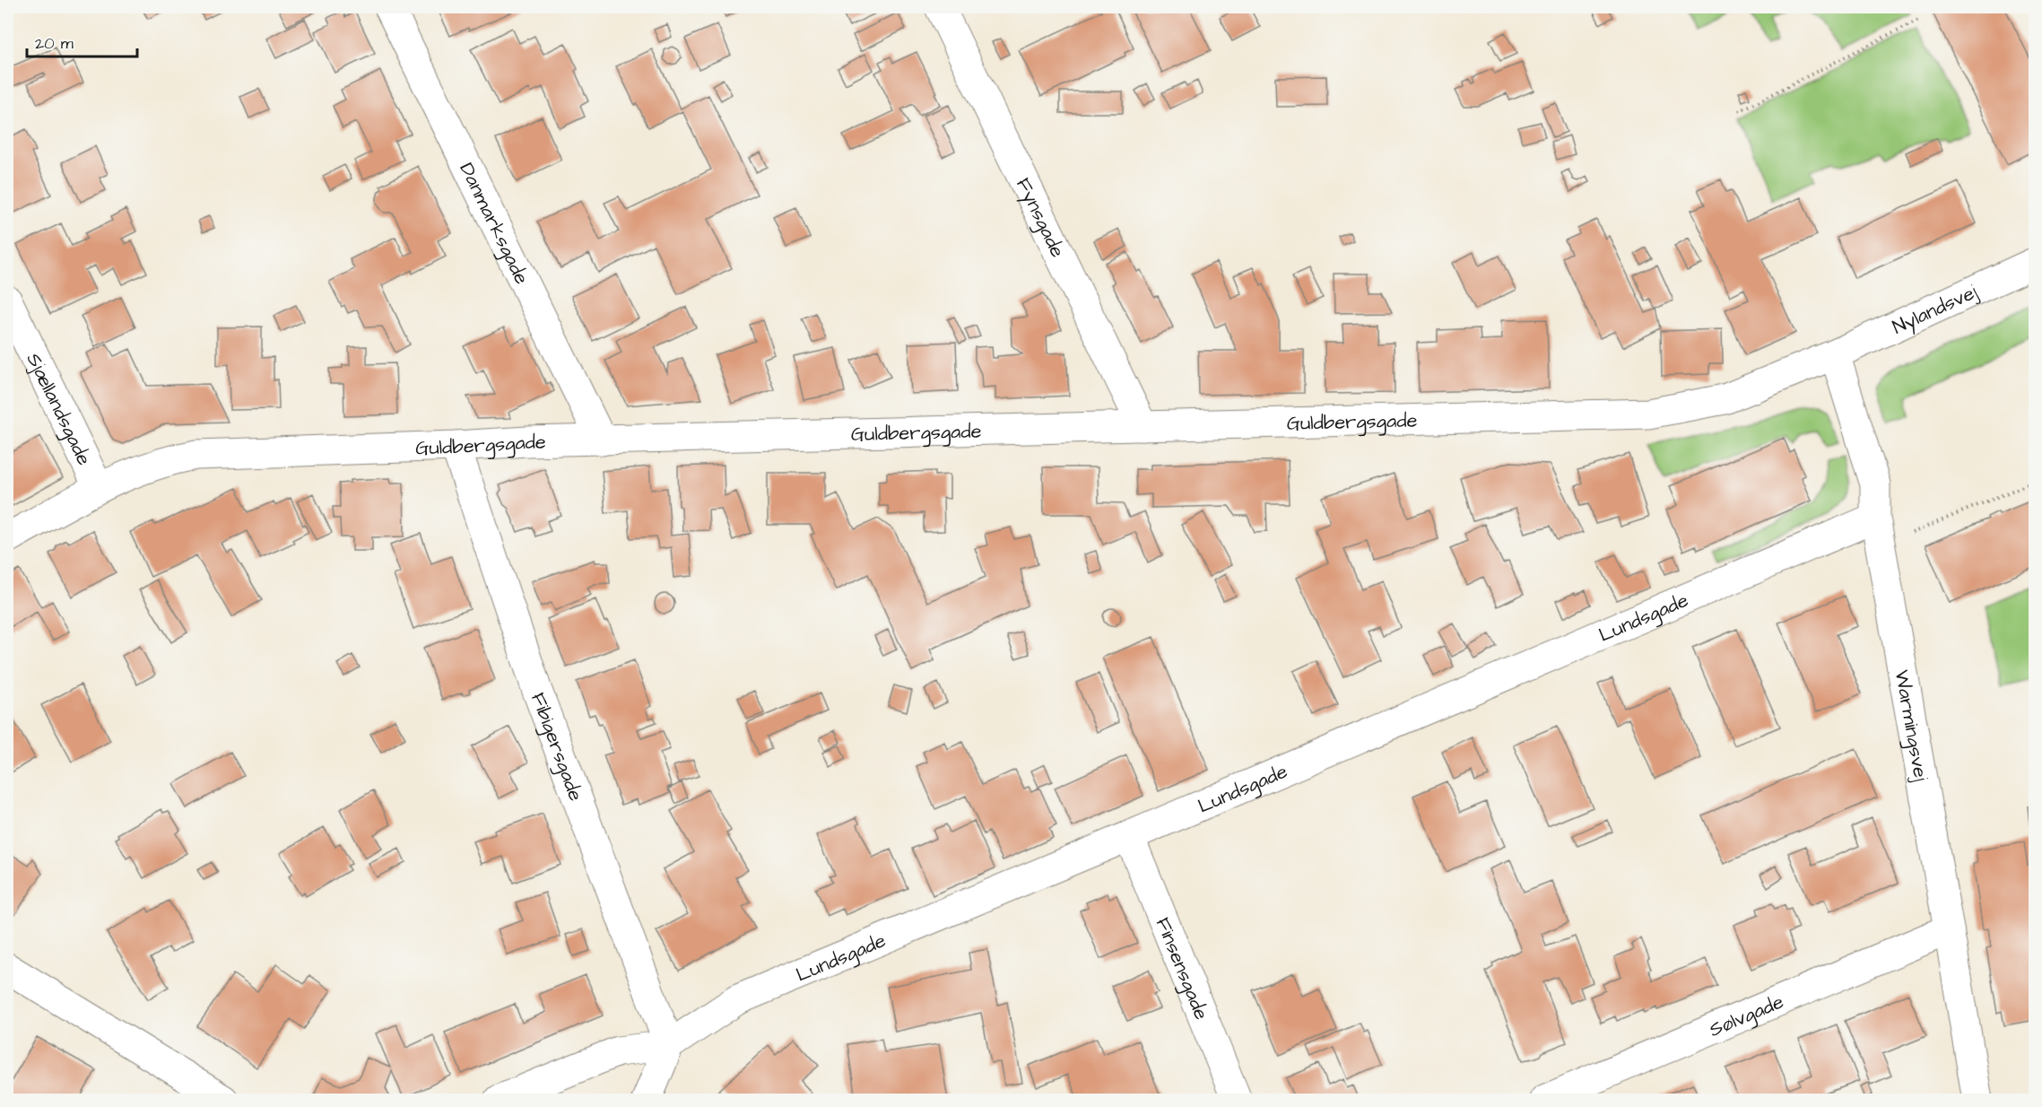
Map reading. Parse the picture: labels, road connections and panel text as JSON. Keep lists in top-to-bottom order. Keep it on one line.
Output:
{"streets":{"street":["Fynsgade","Danmarksgade","Nylandsvej","Sjællandsgade","Guldbergsgade","Lundsgade","Warmingsvej","Fibigersgade","Finsensgade","Sølvgade"]},"crossings":[["Fynsgade","Guldbergsgade"],["Danmarksgade","Guldbergsgade"],["Nylandsvej","Guldbergsgade"],["Nylandsvej","Warmingsvej"],["Sjællandsgade","Guldbergsgade"],["Guldbergsgade","Warmingsvej"],["Guldbergsgade","Fibigersgade"],["Lundsgade","Warmingsvej"],["Lundsgade","Fibigersgade"],["Lundsgade","Finsensgade"],["Warmingsvej","Sølvgade"]],"scale_bar":"20 m"}
